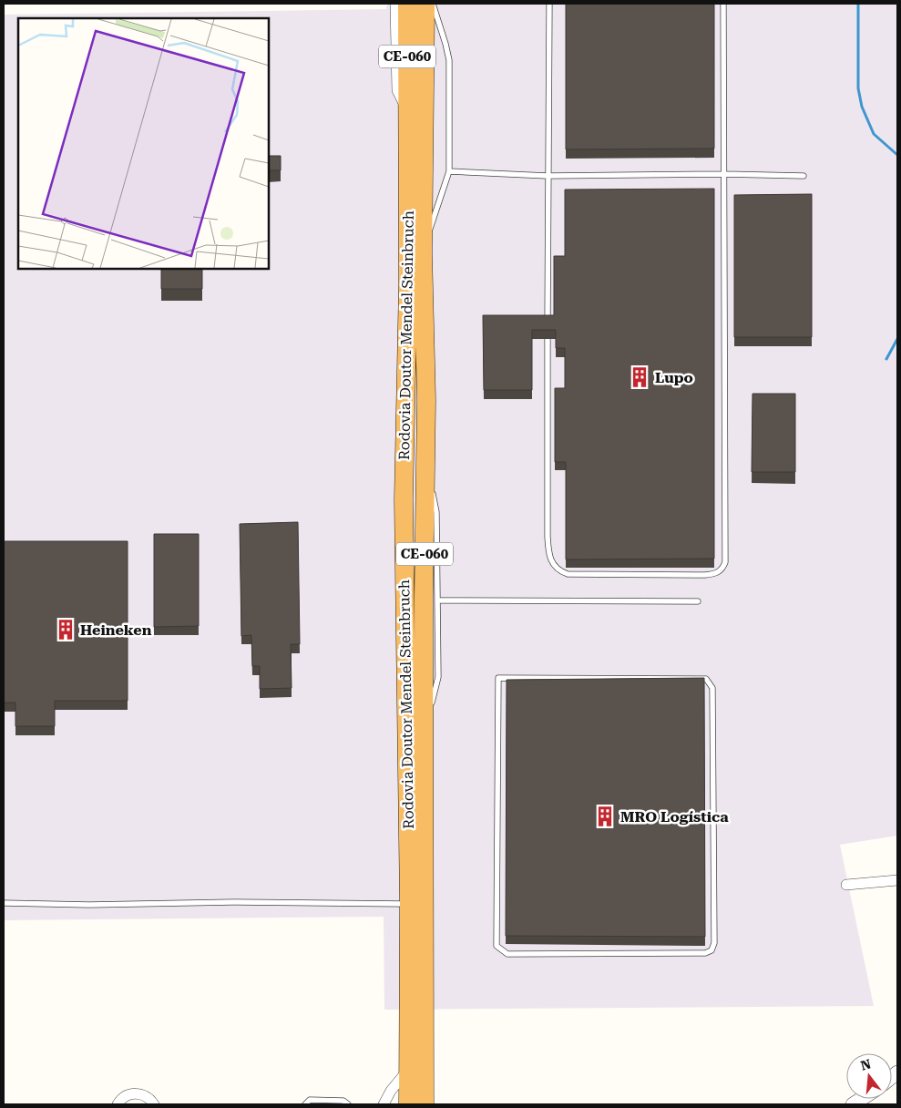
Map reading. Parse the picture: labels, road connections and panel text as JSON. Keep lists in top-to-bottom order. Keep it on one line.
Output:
{"streets":{"highway":["CE-060","Rodovia Doutor Mendel Steinbruch"]},"places":{"building":["Lupo","Heineken","MRO Logística"]},"north":"top"}
